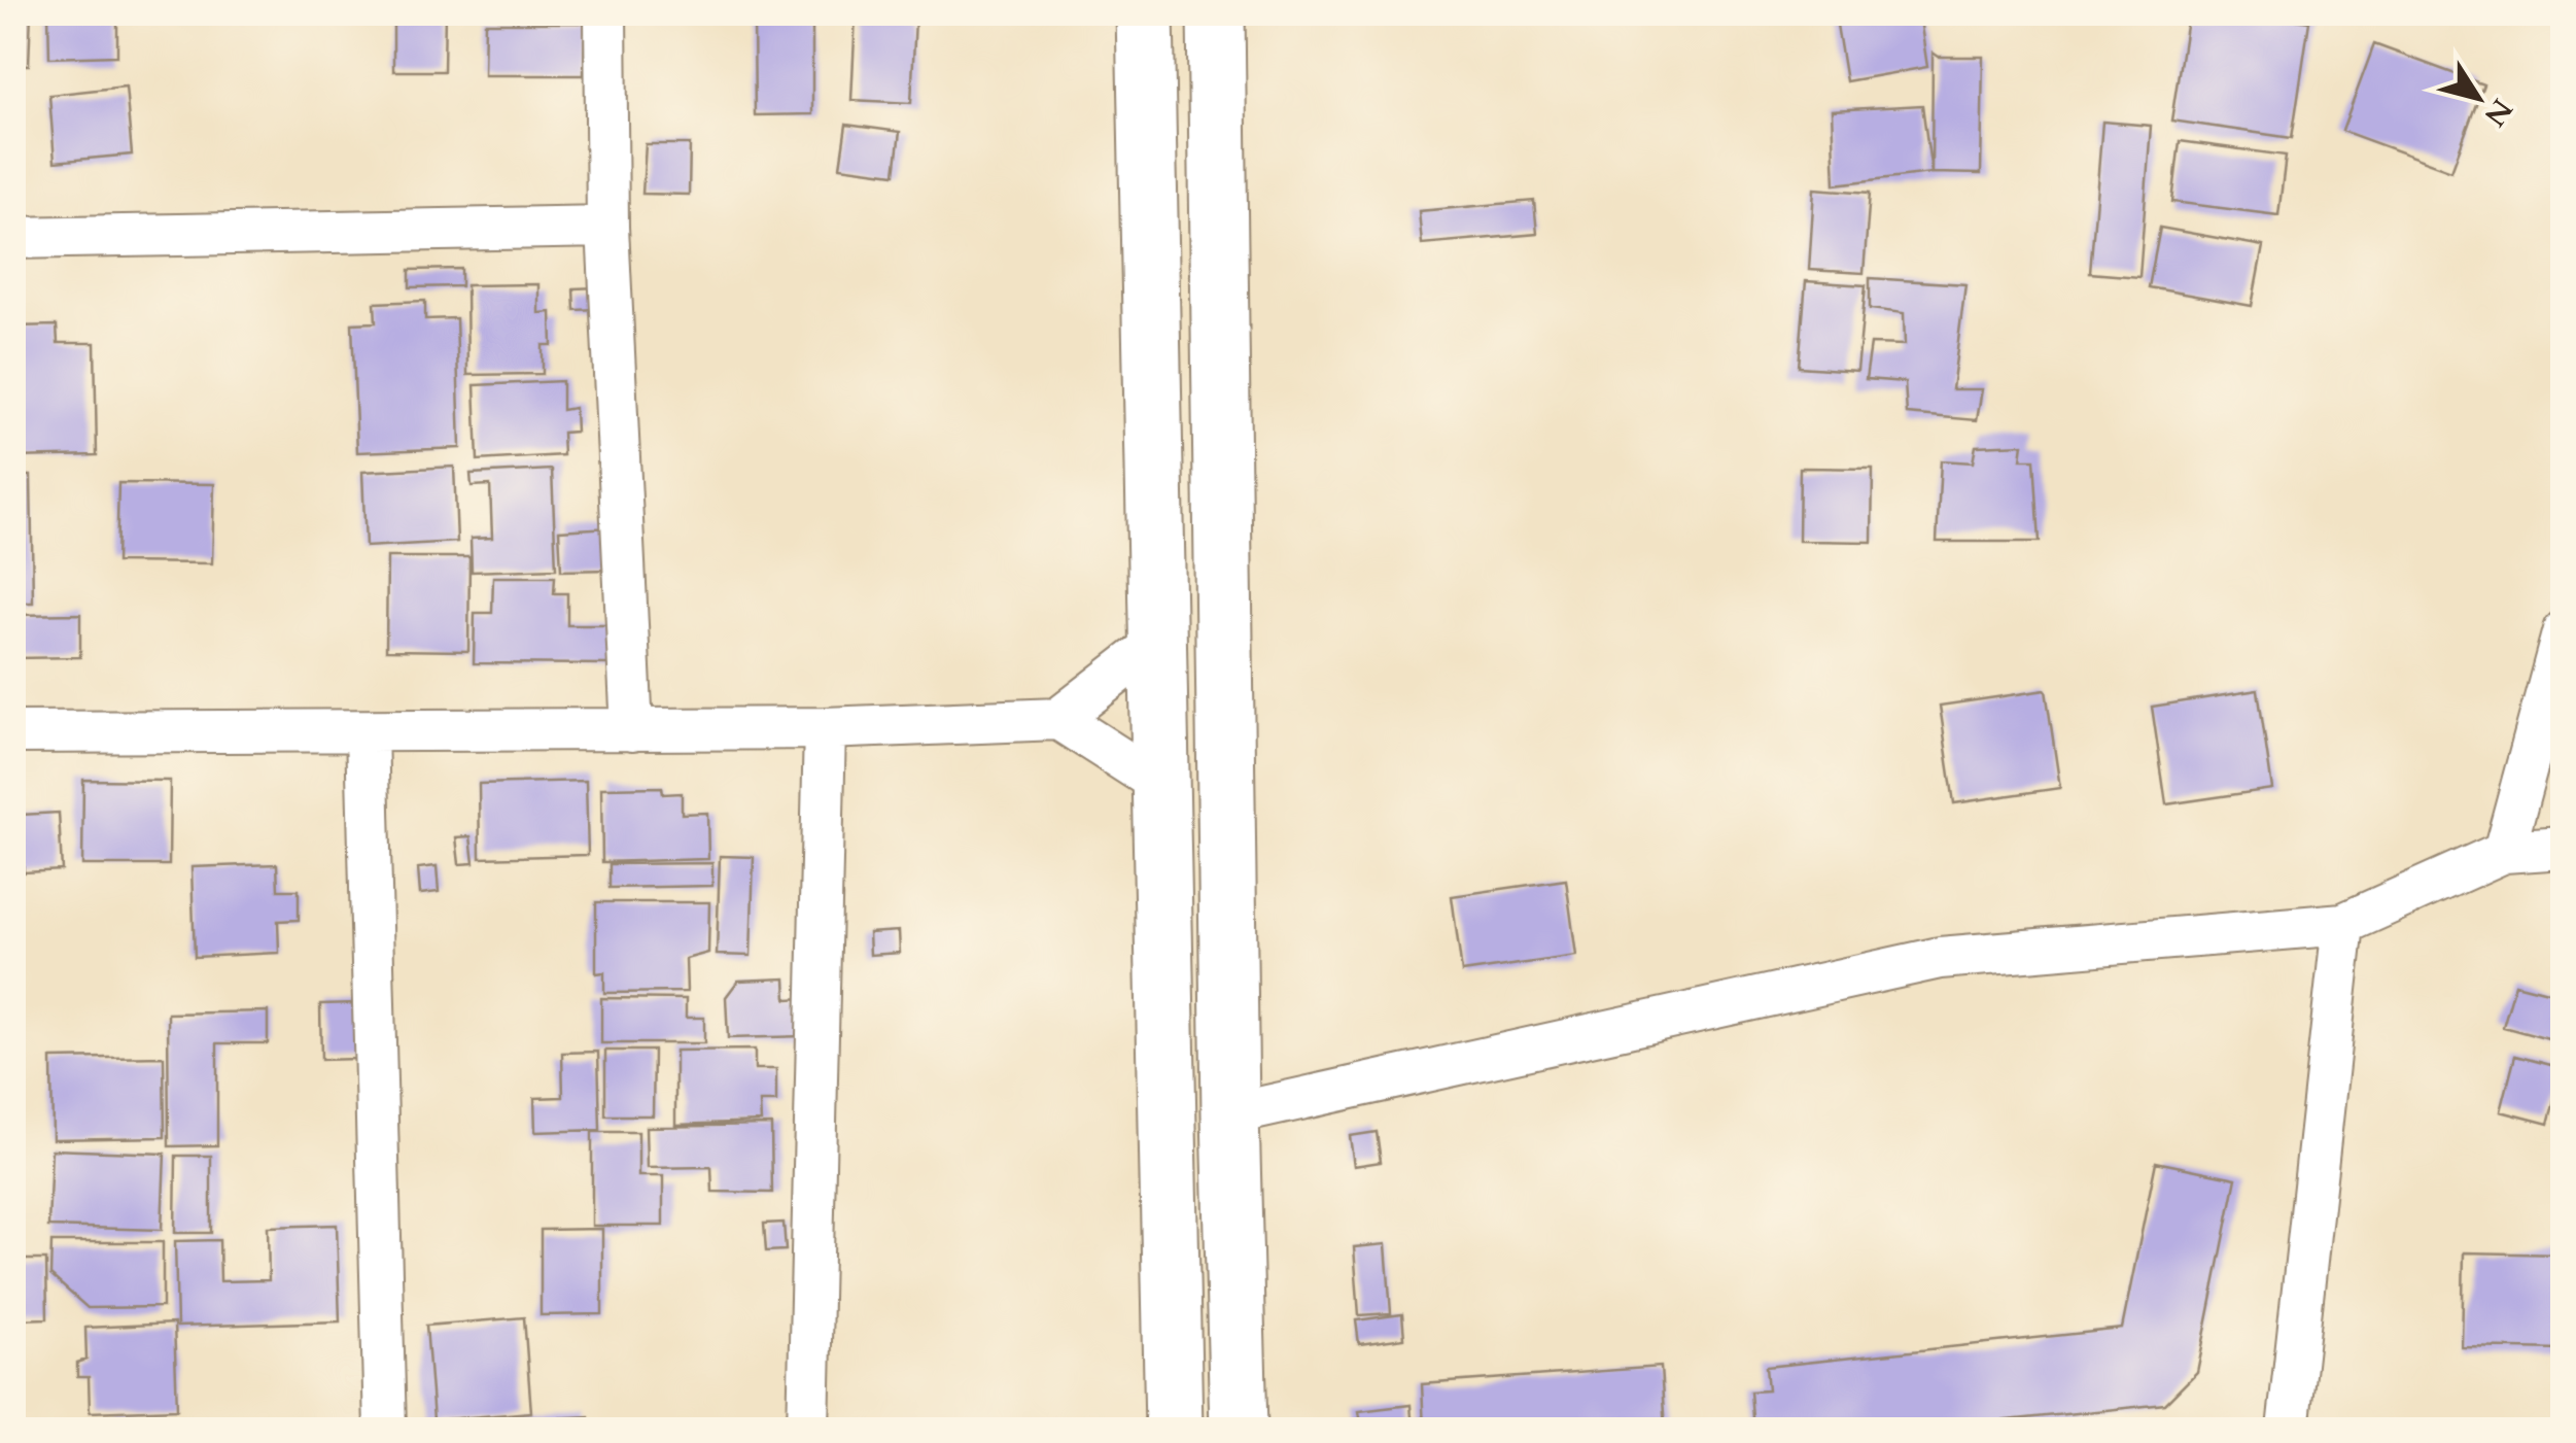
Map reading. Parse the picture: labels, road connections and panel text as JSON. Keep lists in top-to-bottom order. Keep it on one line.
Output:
{"north":"bottom right"}
